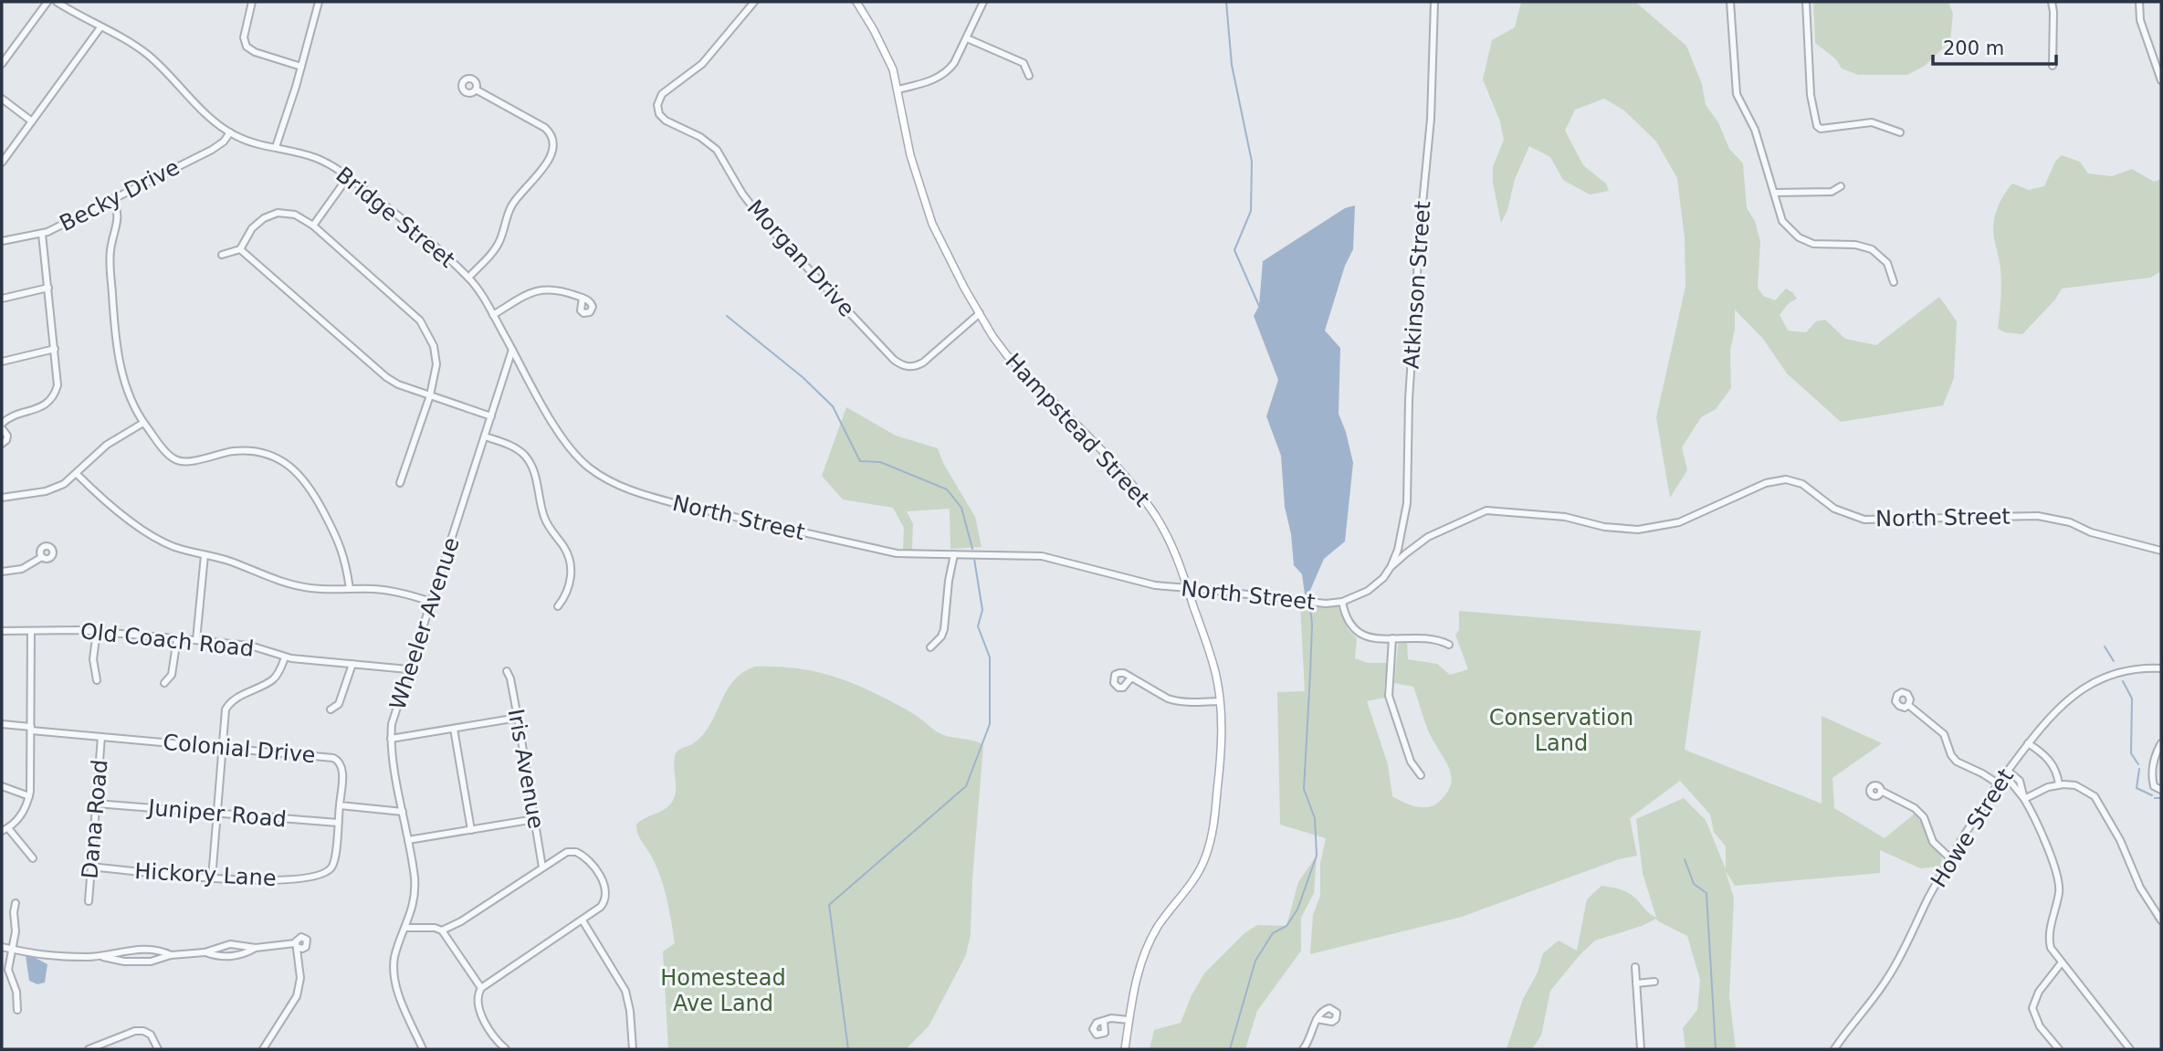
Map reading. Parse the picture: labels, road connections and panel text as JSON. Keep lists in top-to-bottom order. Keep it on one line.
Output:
{"streets":{"main road":["Hampstead Street"],"street":["Becky Drive","Bridge Street","Morgan Drive","Atkinson Street","North Street","Wheeler Avenue","Old Coach Road","Colonial Drive","Iris Avenue","Juniper Road","Dana Road","Howe Street","Hickory Lane"]},"crossings":[["Becky Drive","Bridge Street"],["Bridge Street","North Street"],["Bridge Street","Wheeler Avenue"],["Morgan Drive","Hampstead Street"],["Atkinson Street","North Street"],["Hampstead Street","North Street"],["Wheeler Avenue","Old Coach Road"],["Colonial Drive","Dana Road"],["Colonial Drive","Hickory Lane"],["Juniper Road","Dana Road"],["Juniper Road","Hickory Lane"],["Dana Road","Hickory Lane"]],"parks":["Conservation Land","Homestead Ave Land"],"scale_bar":"200 m"}
